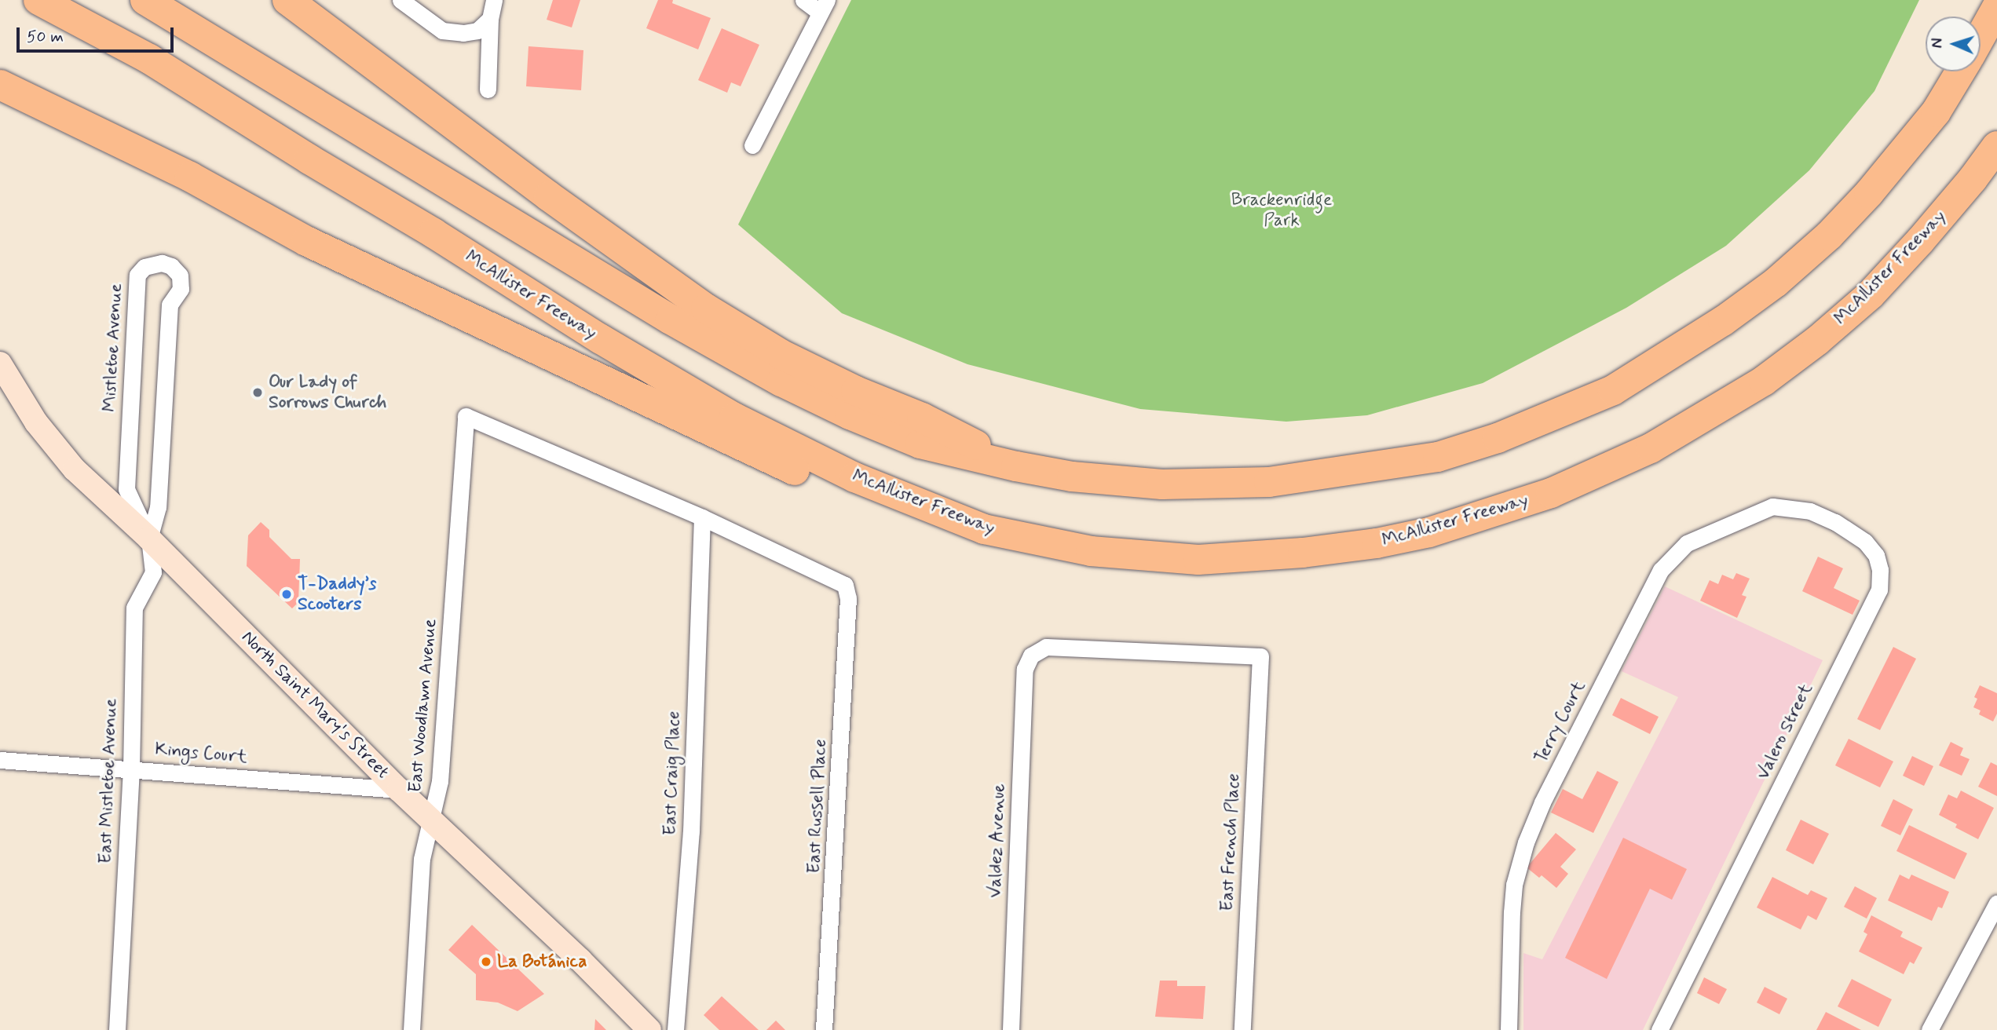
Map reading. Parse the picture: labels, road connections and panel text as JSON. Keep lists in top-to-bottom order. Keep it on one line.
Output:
{"streets":{"highway":["McAllister Freeway"],"main road":["North Saint Mary's Street"],"street":["Mistletoe Avenue","East Woodlawn Avenue","Terry Court","Valero Street","Kings Court","East Craig Place","East Mistletoe Avenue","East Russell Place","Valdez Avenue","East French Place"]},"crossings":[["Mistletoe Avenue","North Saint Mary's Street"],["Mistletoe Avenue","East Mistletoe Avenue"],["North Saint Mary's Street","East Woodlawn Avenue"],["North Saint Mary's Street","Kings Court"],["North Saint Mary's Street","East Mistletoe Avenue"],["East Woodlawn Avenue","East Craig Place"],["East Woodlawn Avenue","East Russell Place"],["Terry Court","Valero Street"],["Kings Court","East Mistletoe Avenue"],["East Craig Place","East Russell Place"],["Valdez Avenue","East French Place"]],"parks":["Brackenridge Park"],"places":["Our Lady of Sorrows Church","T-Daddy’s Scooters","La Botánica"],"scale_bar":"50 m","north":"left"}
